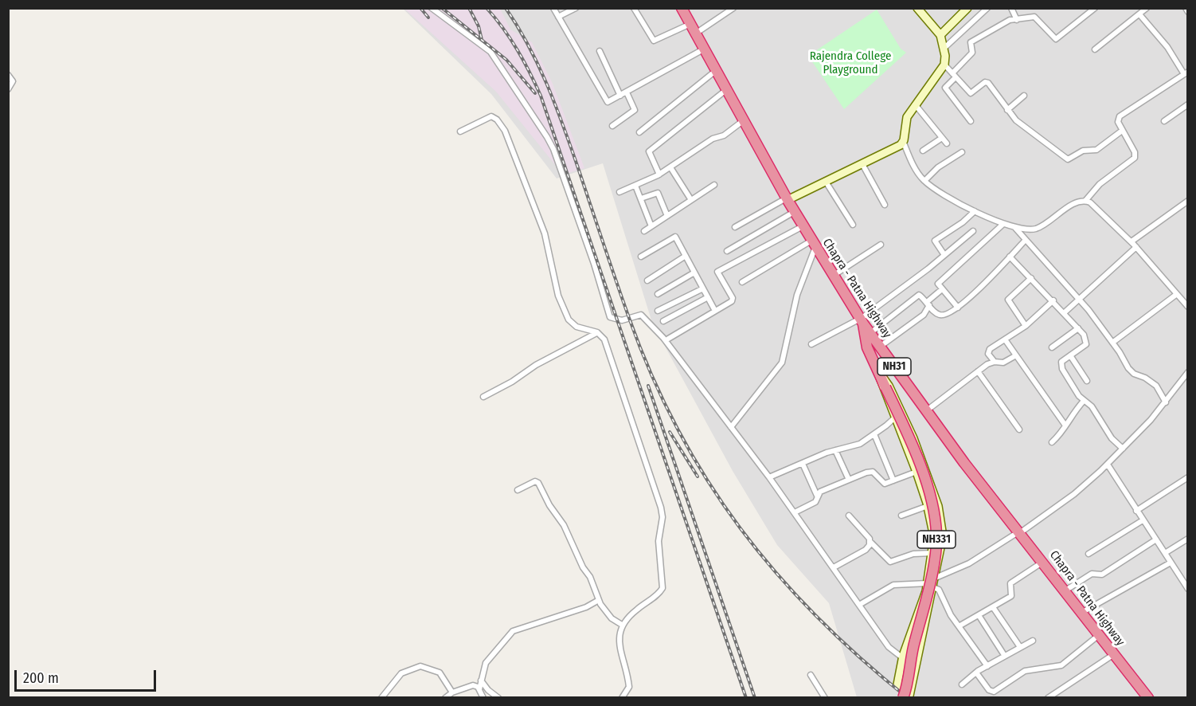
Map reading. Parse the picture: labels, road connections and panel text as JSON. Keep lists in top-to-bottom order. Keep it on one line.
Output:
{"streets":{"highway":["Chapra - Patna Highway","NH31","NH331"]},"crossings":[["Chapra - Patna Highway","NH331"]],"parks":["Rajendra College Playground"],"scale_bar":"200 m"}
